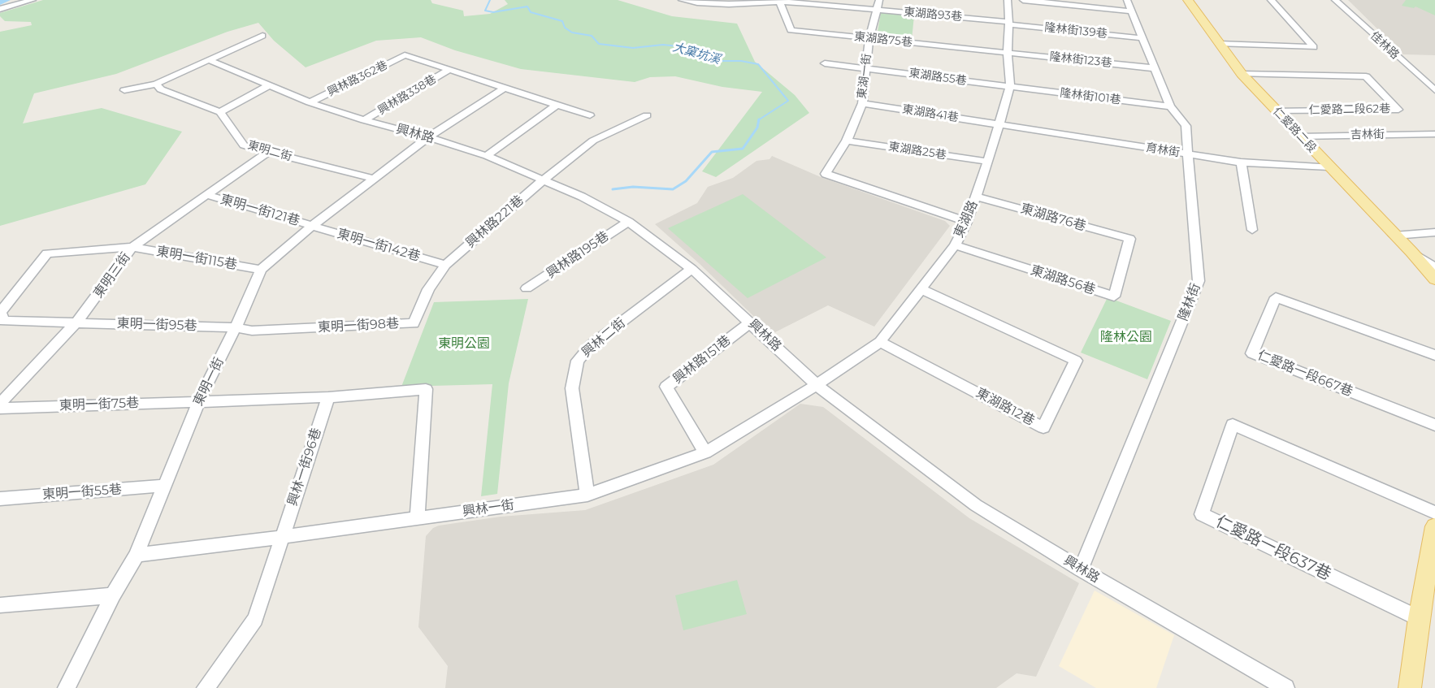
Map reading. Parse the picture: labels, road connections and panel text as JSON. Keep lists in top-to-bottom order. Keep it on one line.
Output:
{"streets":{"main road":["仁愛路二段"],"street":["東湖路93巷","隆林街139巷","東湖路75巷","佳林路","隆林街123巷","東湖一街","東湖路55巷","興林路362巷","興林路338巷","隆林街101巷","仁愛路二段62巷","東湖路41巷","興林路","吉林街","育林街","東明二街","東湖路25巷","東明一街121巷","東湖路76巷","東湖路","興林路221巷","東明一街142巷","興林路195巷","東明一街115巷","東明三街","東湖路56巷","隆林街","東明一街95巷","東明一街98巷","興林二街","興林路151巷","仁愛路一段667巷","東明一街","東明一街75巷","東湖路12巷","興林一街96巷","東明一街55巷","興林一街","仁愛路一段637巷"]},"crossings":[["東湖路93巷","隆林街139巷"],["東湖路93巷","東湖路75巷"],["東湖路93巷","東湖一街"],["東湖路93巷","東湖路"],["隆林街139巷","東湖路"],["隆林街139巷","隆林街"],["東湖路75巷","隆林街123巷"],["東湖路75巷","東湖一街"],["東湖路75巷","東湖路"],["隆林街123巷","東湖路"],["隆林街123巷","隆林街"],["東湖一街","東湖路55巷"],["東湖一街","東湖路41巷"],["東湖一街","東湖路25巷"],["東湖一街","東湖路"],["東湖路55巷","隆林街101巷"],["東湖路55巷","東湖路"],["興林路362巷","興林路338巷"],["興林路362巷","興林路"],["興林路338巷","興林路"],["隆林街101巷","東湖路"],["隆林街101巷","隆林街"],["仁愛路二段62巷","仁愛路二段"],["東湖路41巷","育林街"],["東湖路41巷","東湖路"],["仁愛路二段","吉林街"],["仁愛路二段","育林街"],["興林路","東湖路"],["興林路","興林路221巷"],["興林路","興林路195巷"],["興林路","隆林街"],["興林路","興林二街"],["興林路","興林路151巷"],["興林路","東明一街"],["興林路","興林一街"],["育林街","東湖路"],["育林街","隆林街"],["東明二街","東明三街"],["東明二街","東明一街"],["東湖路25巷","東湖路"],["東明一街121巷","東明一街142巷"],["東明一街121巷","東明三街"],["東明一街121巷","東明一街"],["東湖路76巷","東湖路"],["東湖路76巷","東湖路56巷"],["東湖路","東湖路56巷"],["東湖路","東湖路12巷"],["東湖路","興林一街"],["興林路221巷","東明一街142巷"],["興林路221巷","東明一街98巷"],["東明一街142巷","東明一街98巷"],["東明一街142巷","東明一街"],["東明一街115巷","東明三街"],["東明一街115巷","東明一街95巷"],["東明一街115巷","東明一街"],["東明三街","東明一街95巷"],["東明一街95巷","東明一街98巷"],["東明一街95巷","東明一街"],["東明一街98巷","東明一街"],["興林二街","興林一街"],["興林路151巷","興林一街"],["東明一街","東明一街75巷"],["東明一街","東明一街55巷"],["東明一街","興林一街"],["東明一街75巷","興林一街96巷"],["東明一街75巷","興林一街"],["興林一街96巷","興林一街"]],"water":["大窠坑溪"],"parks":["隆林公園","東明公園"]}
